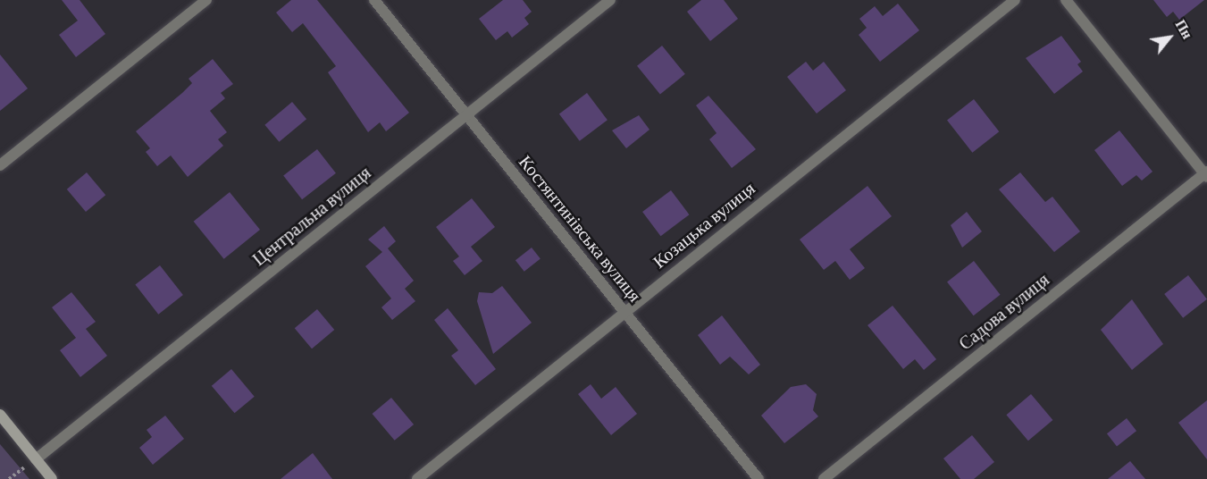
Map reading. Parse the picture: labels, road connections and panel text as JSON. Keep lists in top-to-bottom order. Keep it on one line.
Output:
{"streets":{"street":["Центральна вулиця","Козацька вулиця","Костянтинівська вулиця","Садова вулиця"]},"crossings":[["Центральна вулиця","Костянтинівська вулиця"],["Козацька вулиця","Костянтинівська вулиця"]],"north":"top right"}
